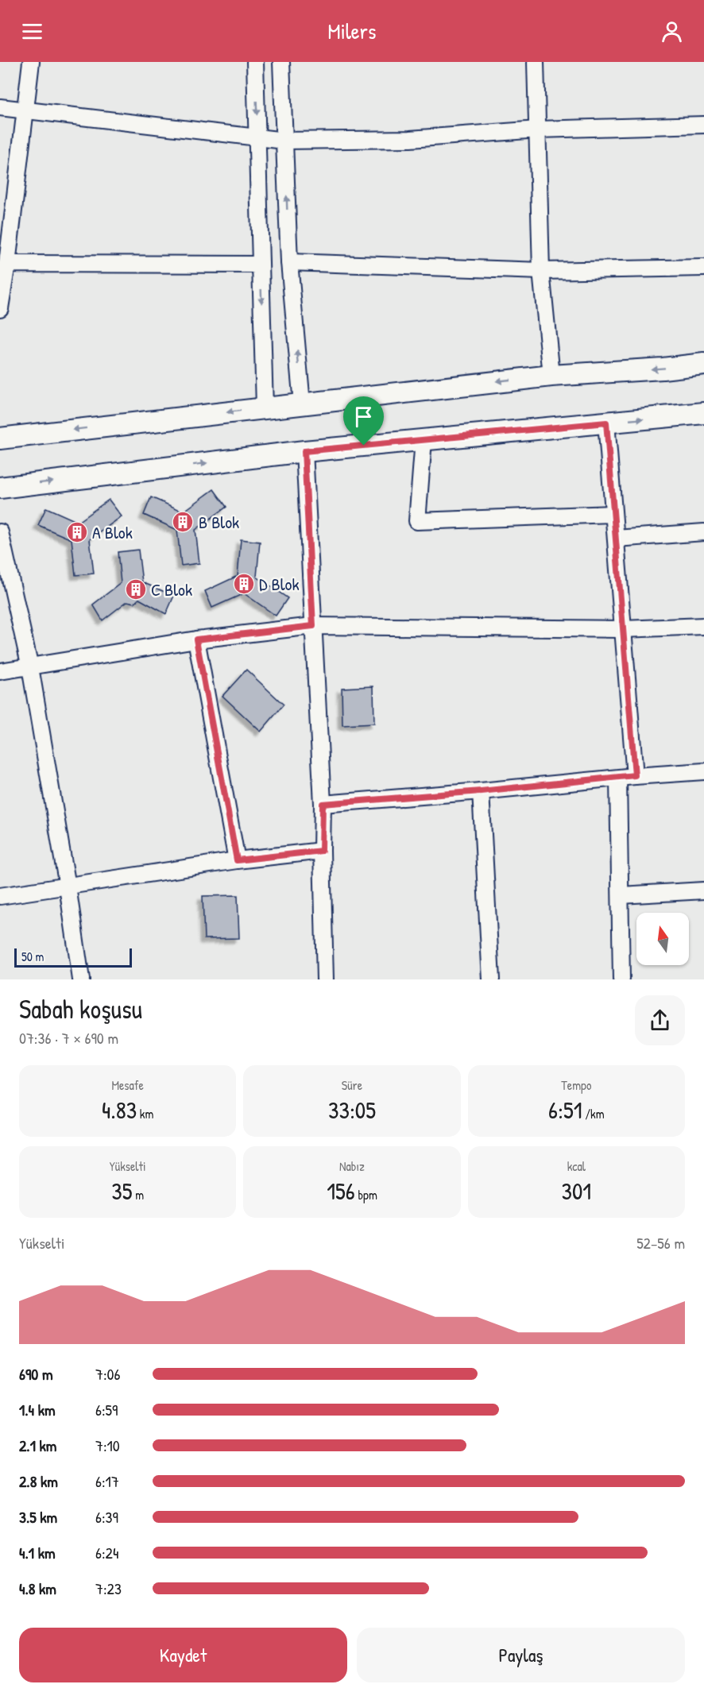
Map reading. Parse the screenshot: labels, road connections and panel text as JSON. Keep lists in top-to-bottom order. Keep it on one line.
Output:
{"places":{"building":["B Blok","A Blok","D Blok","C Blok"]},"scale_bar":"50 m","north":"top","page":{"header":"Milers","scale":"50 m","heading":["Sabah koşusu","07:36 · 7 × 690 m"],"stats":[["Mesafe","4.83 km"],["Süre","33:05"],["Tempo","6:51 /km"],["Yükselti","35 m"],["Nabız","156 bpm"],["kcal","301"]],"chart":["Yükselti","52–56 m"],"list":[{"name":"690 m","note":"7:06"},{"name":"1.4 km","note":"6:59"},{"name":"2.1 km","note":"7:10"},{"name":"2.8 km","note":"6:17"},{"name":"3.5 km","note":"6:39"},{"name":"4.1 km","note":"6:24"},{"name":"4.8 km","note":"7:23"}],"buttons":["Kaydet","Paylaş"]}}
